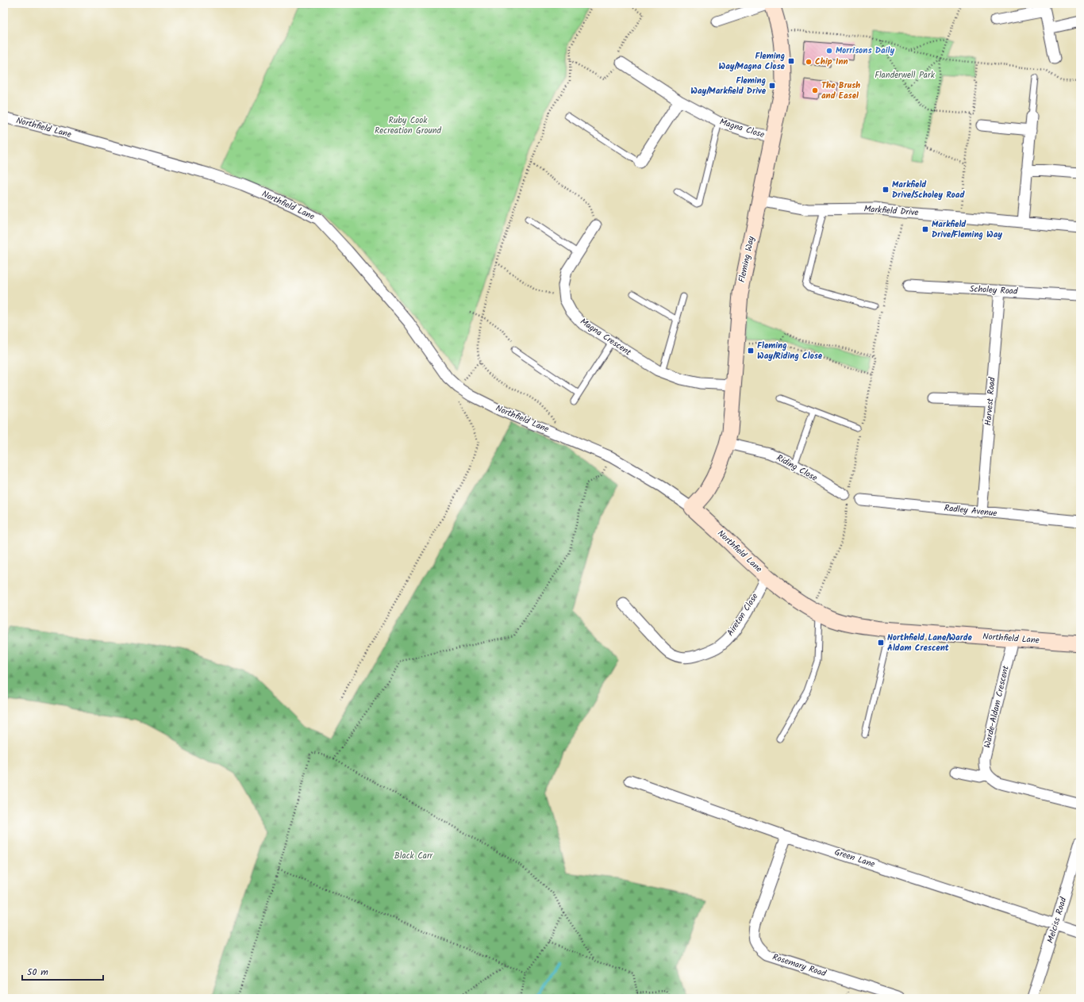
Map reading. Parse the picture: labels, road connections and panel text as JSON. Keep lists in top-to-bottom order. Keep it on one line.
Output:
{"streets":{"street":["Northfield Lane","Magna Close","Markfield Drive","Fleming Way","Scholey Road","Magna Crescent","Harvest Road","Riding Close","Radley Avenue","Aireton Close","Warde-Aldam Crescent","Green Lane","Melciss Road","Rosemary Road"]},"crossings":[["Northfield Lane","Fleming Way"],["Northfield Lane","Aireton Close"],["Northfield Lane","Warde-Aldam Crescent"],["Magna Close","Fleming Way"],["Markfield Drive","Fleming Way"],["Fleming Way","Magna Crescent"],["Fleming Way","Riding Close"],["Scholey Road","Harvest Road"],["Harvest Road","Radley Avenue"],["Green Lane","Melciss Road"],["Green Lane","Rosemary Road"]],"parks":["Flanderwell Park","Ruby Cook Recreation Ground","Black Carr"],"places":{"other":["Morrisons Daily","Chip Inn","The Brush and Easel"],"transit":["Fleming Way/Magna Close","Fleming Way/Markfield Drive","Markfield Drive/Scholey Road","Markfield Drive/Fleming Way","Fleming Way/Riding Close","Northfield Lane/Warde Aldam Crescent"]},"scale_bar":"50 m"}
